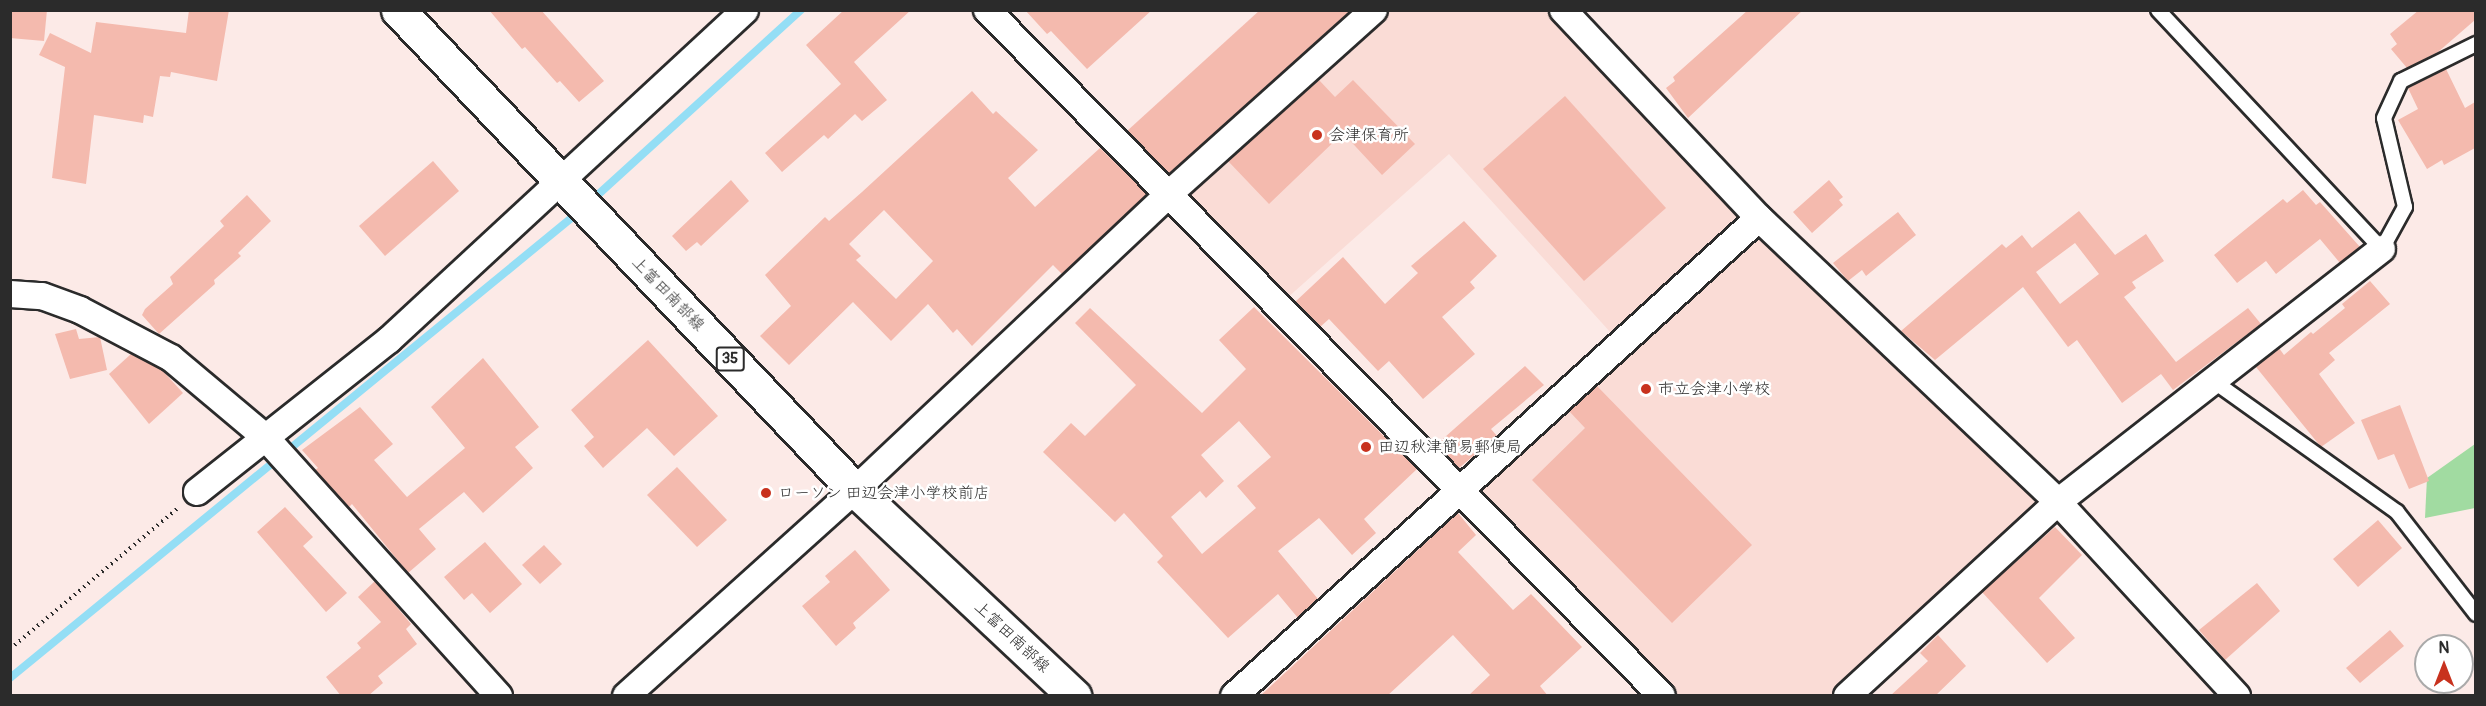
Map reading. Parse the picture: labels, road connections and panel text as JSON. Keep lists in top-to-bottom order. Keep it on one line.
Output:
{"streets":{"main road":["上富田南部線","35"]},"places":["会津保育所","市立会津小学校","田辺秋津簡易郵便局","ローソン 田辺会津小学校前店"],"north":"top"}
